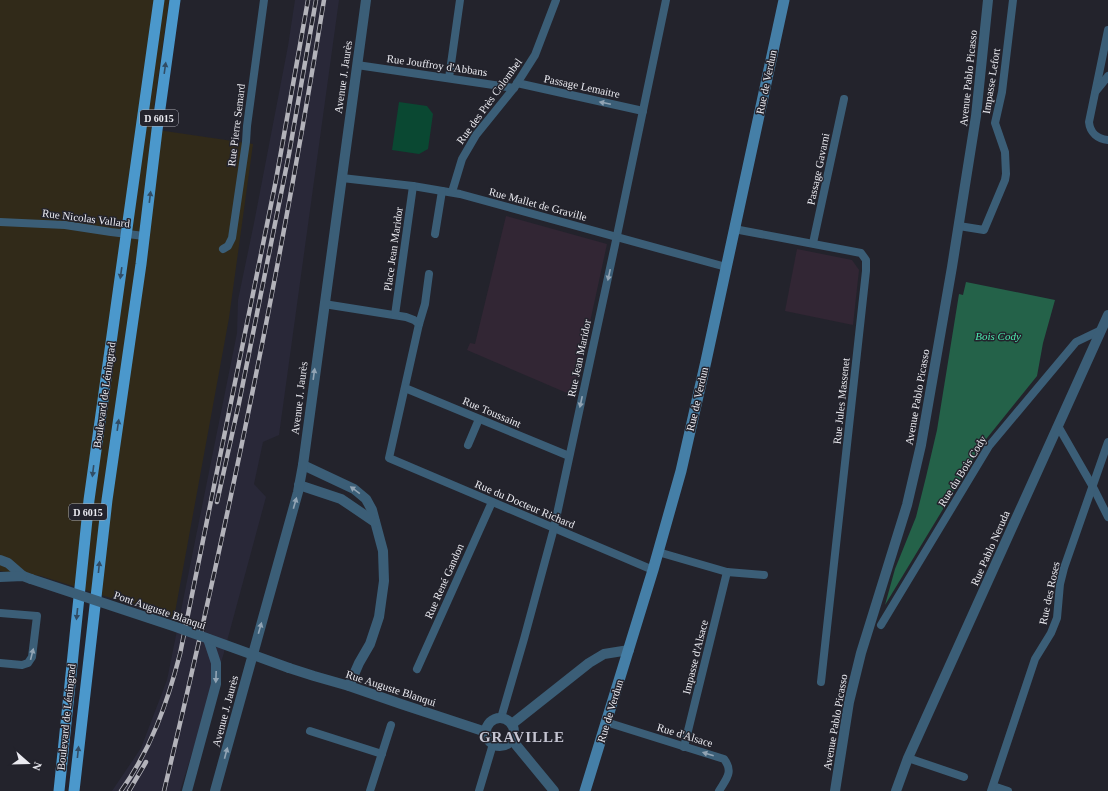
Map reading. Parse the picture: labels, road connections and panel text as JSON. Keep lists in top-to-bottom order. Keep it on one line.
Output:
{"streets":{"main road":["Rue de Verdun","D 6015","Boulevard de Léningrad"],"street":["Rue Jouffroy d'Abbans","Avenue J. Jaurès","Avenue Pablo Picasso","Impasse Lefort","Passage Lemaitre","Rue des Près Colombel","Rue Pierre Semard","Passage Gavarni","Rue Mallet de Graville","Rue Nicolas Vallard","Place Jean Maridor","Rue Jean Maridor","Rue Jules Massenet","Rue Toussaint","Rue du Bois Cody","Rue du Docteur Richard","Rue Pablo Neruda","Rue René Gandon","Rue des Roses","Pont Auguste Blanqui","Impasse d'Alsace","Rue Auguste Blanqui","Rue d'Alsace"]},"crossings":[["Rue Jouffroy d'Abbans","Avenue J. Jaurès"],["Rue Jouffroy d'Abbans","Passage Lemaitre"],["Rue Jouffroy d'Abbans","Rue des Près Colombel"],["Avenue J. Jaurès","Rue Mallet de Graville"],["Avenue Pablo Picasso","Impasse Lefort"],["Rue de Verdun","Rue Mallet de Graville"],["Rue de Verdun","Rue Jules Massenet"],["Rue de Verdun","Rue du Docteur Richard"],["Rue de Verdun","Rue d'Alsace"],["Passage Lemaitre","Rue des Près Colombel"],["Passage Lemaitre","Rue Jean Maridor"],["Rue des Près Colombel","Rue Mallet de Graville"],["Passage Gavarni","Rue Jules Massenet"],["Rue Mallet de Graville","Place Jean Maridor"],["Rue Mallet de Graville","Rue Jean Maridor"],["Rue Nicolas Vallard","Boulevard de Léningrad"],["Rue Jean Maridor","Rue Toussaint"],["Rue Jean Maridor","Rue du Docteur Richard"],["Rue Jean Maridor","Rue Auguste Blanqui"],["Rue Toussaint","Rue du Docteur Richard"],["Rue du Bois Cody","Rue Pablo Neruda"],["Rue du Docteur Richard","Rue René Gandon"],["Pont Auguste Blanqui","Rue Auguste Blanqui"],["Impasse d'Alsace","Rue d'Alsace"]],"one_way":["Passage Lemaitre"],"districts":["GRAVILLE"],"parks":["Bois Cody"],"north":"right"}
